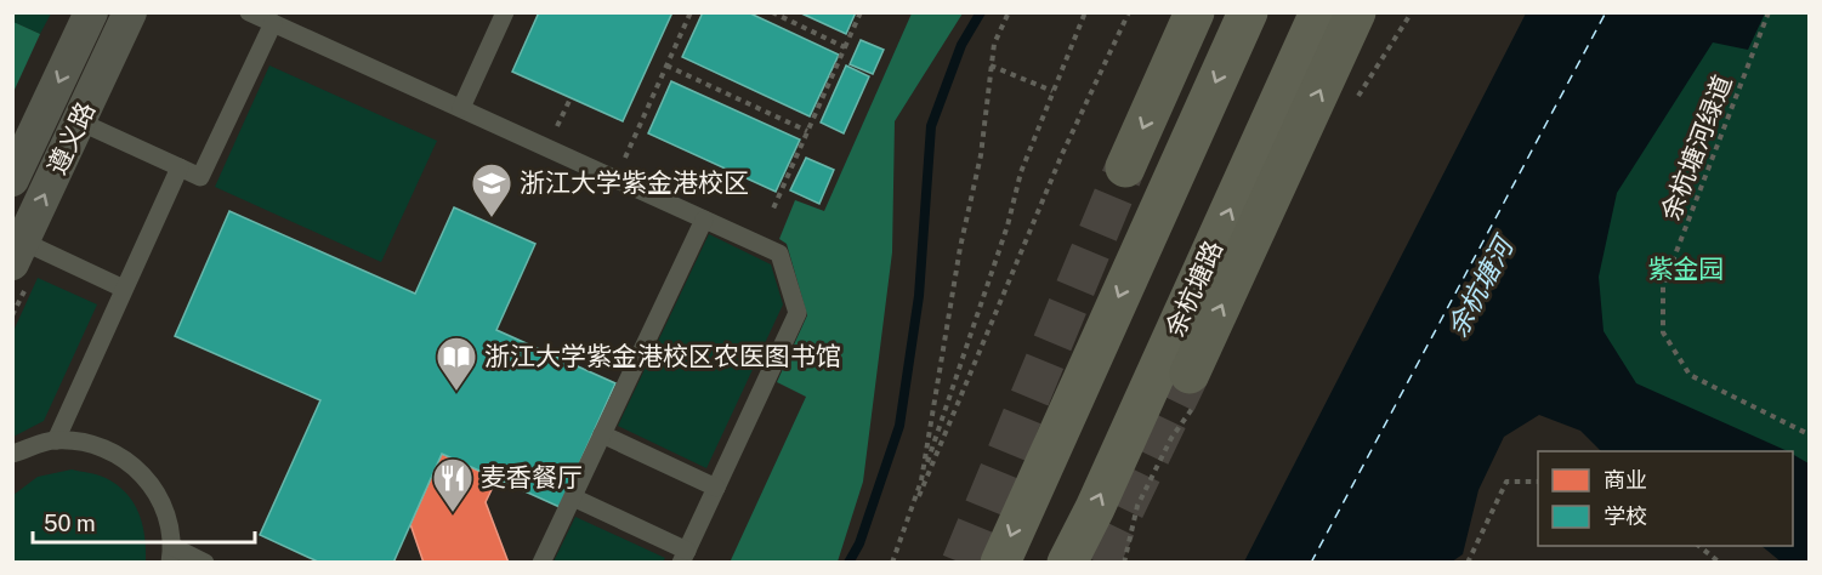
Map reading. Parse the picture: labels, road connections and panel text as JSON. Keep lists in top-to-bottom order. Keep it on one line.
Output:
{"streets":{"main road":["余杭塘路"],"street":["遵义路"],"path":["余杭塘河绿道"]},"water":["余杭塘河"],"parks":["紫金园"],"places":{"school or university":["浙江大学紫金港校区"],"library":["浙江大学紫金港校区农医图书馆"],"restaurant":["麦香餐厅"]},"legend":["商业","学校"],"scale_bar":"50 m"}
